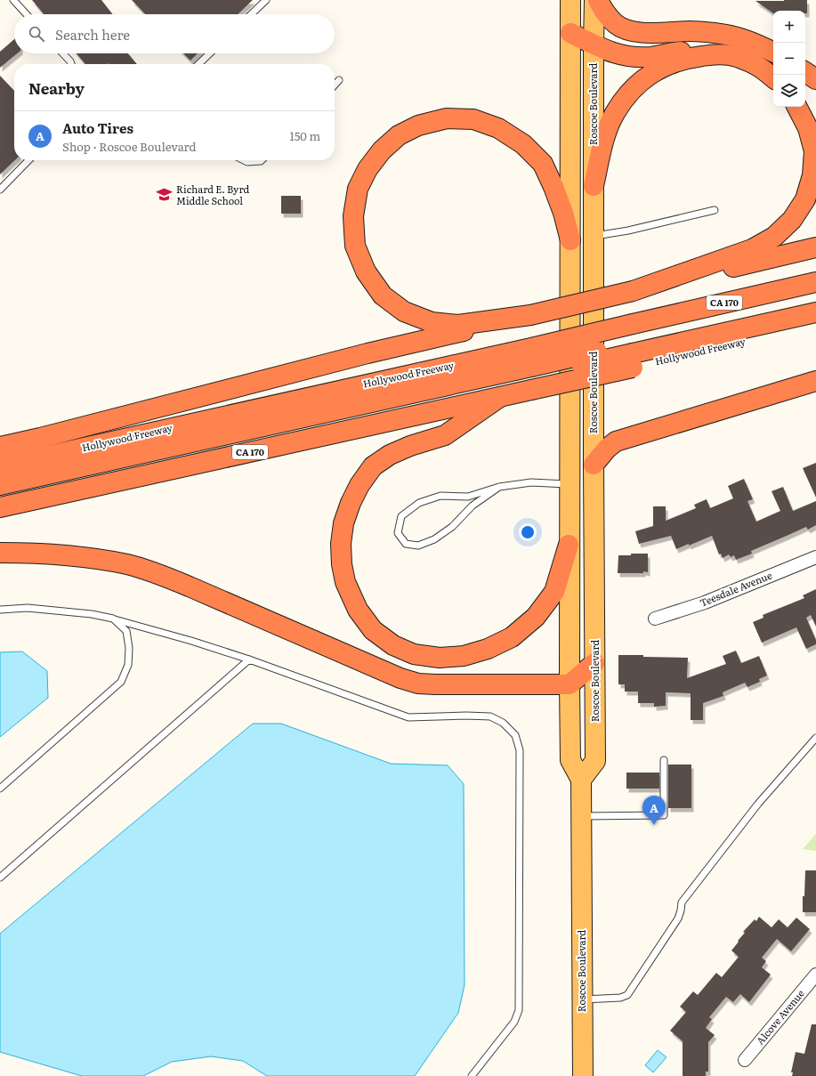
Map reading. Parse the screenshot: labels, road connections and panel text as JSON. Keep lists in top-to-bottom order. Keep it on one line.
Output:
{"streets":{"highway":["CA 170","Hollywood Freeway"],"main road":["Roscoe Boulevard"],"street":["Teesdale Avenue","Alcove Avenue"]},"places":{"school or university":["Richard E. Byrd Middle School"]},"page":{"map_buttons":["+","−"],"search":"Search here","heading":"Nearby","list":[{"mark":"A","name":"Auto Tires","note":"Shop · Roscoe Boulevard","value":"150 m"}],"pins":"A"}}
